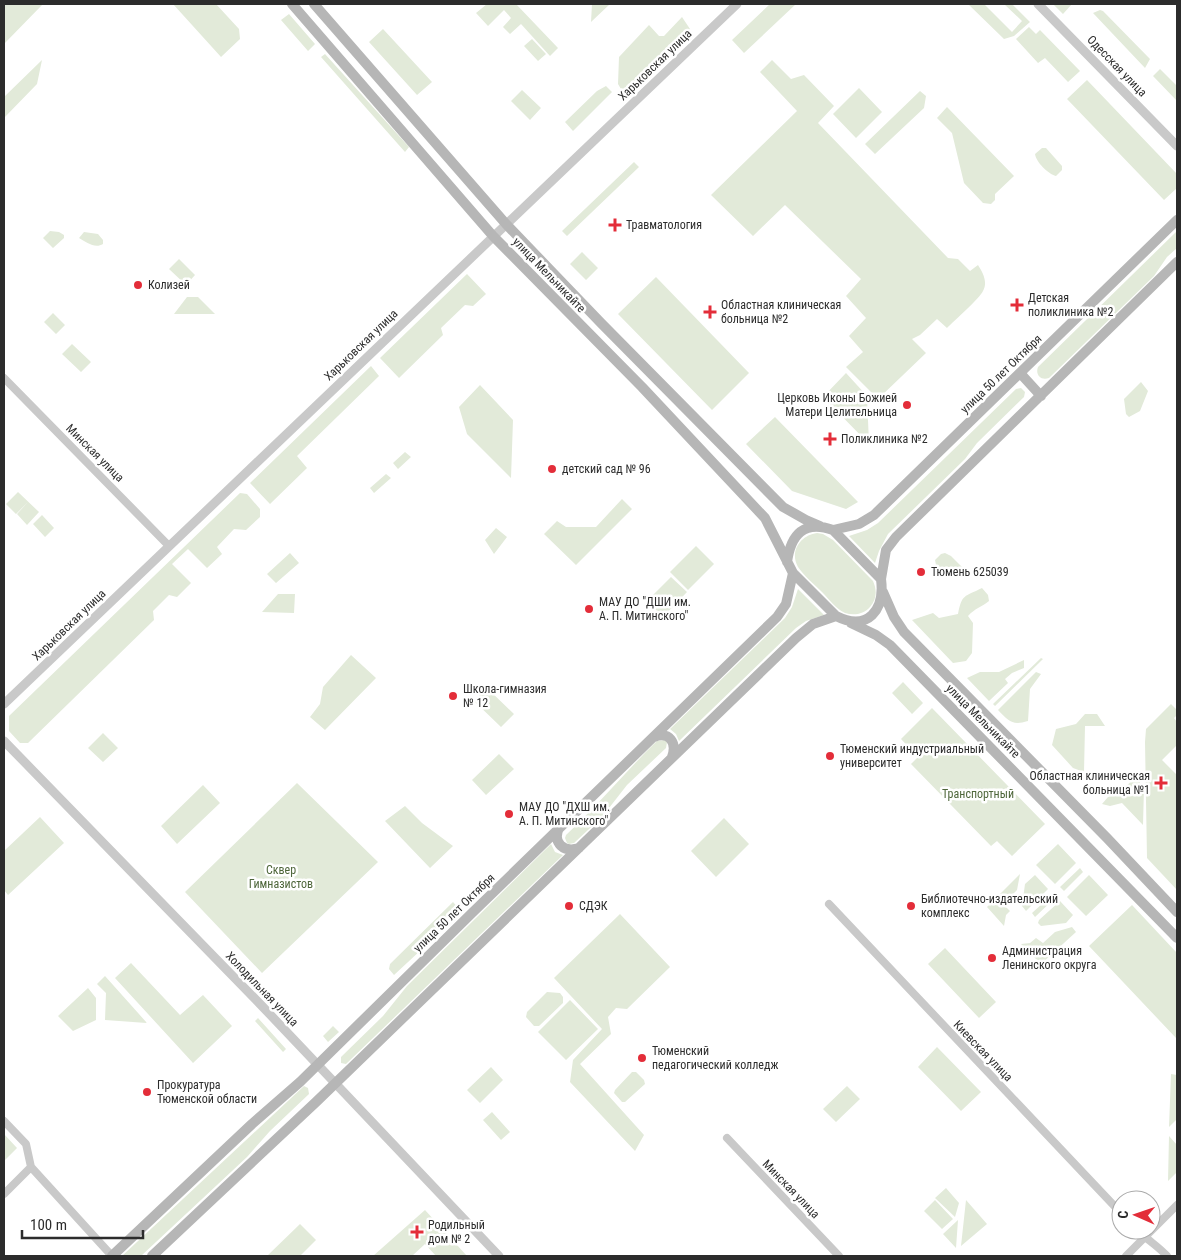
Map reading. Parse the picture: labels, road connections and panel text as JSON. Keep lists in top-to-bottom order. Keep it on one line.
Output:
{"streets":{"main road":["улица Мельникайте","улица 50 лет Октября"],"street":["Харьковская улица","Одесская улица","Минская улица","Холодильная улица","Киевская улица"]},"crossings":[["Харьковская улица","улица Мельникайте"],["Харьковская улица","Минская улица"],["улица Мельникайте","улица 50 лет Октября"],["улица 50 лет Октября","Холодильная улица"]],"parks":["Транспортный","Сквер Гимназистов"],"places":{"health":["Травматология","Детская поликлиника №2","Областная клиническая больница №2","Поликлиника №2","Областная клиническая больница №1","Родильный дом № 2"],"other":["Колизей","Церковь Иконы Божией Матери Целительница","детский сад № 96","Тюмень 625039","МАУ ДО \"ДШИ им. А. П. Митинского\"","Школа-гимназия № 12","Тюменский индустриальный университет","МАУ ДО \"ДХШ им. А. П. Митинского\"","СДЭК","Библиотечно-издательский комплекс","Администрация Ленинского округа","Тюменский педагогический колледж","Прокуратура Тюменской области"]},"scale_bar":"100 m","north":"left"}
